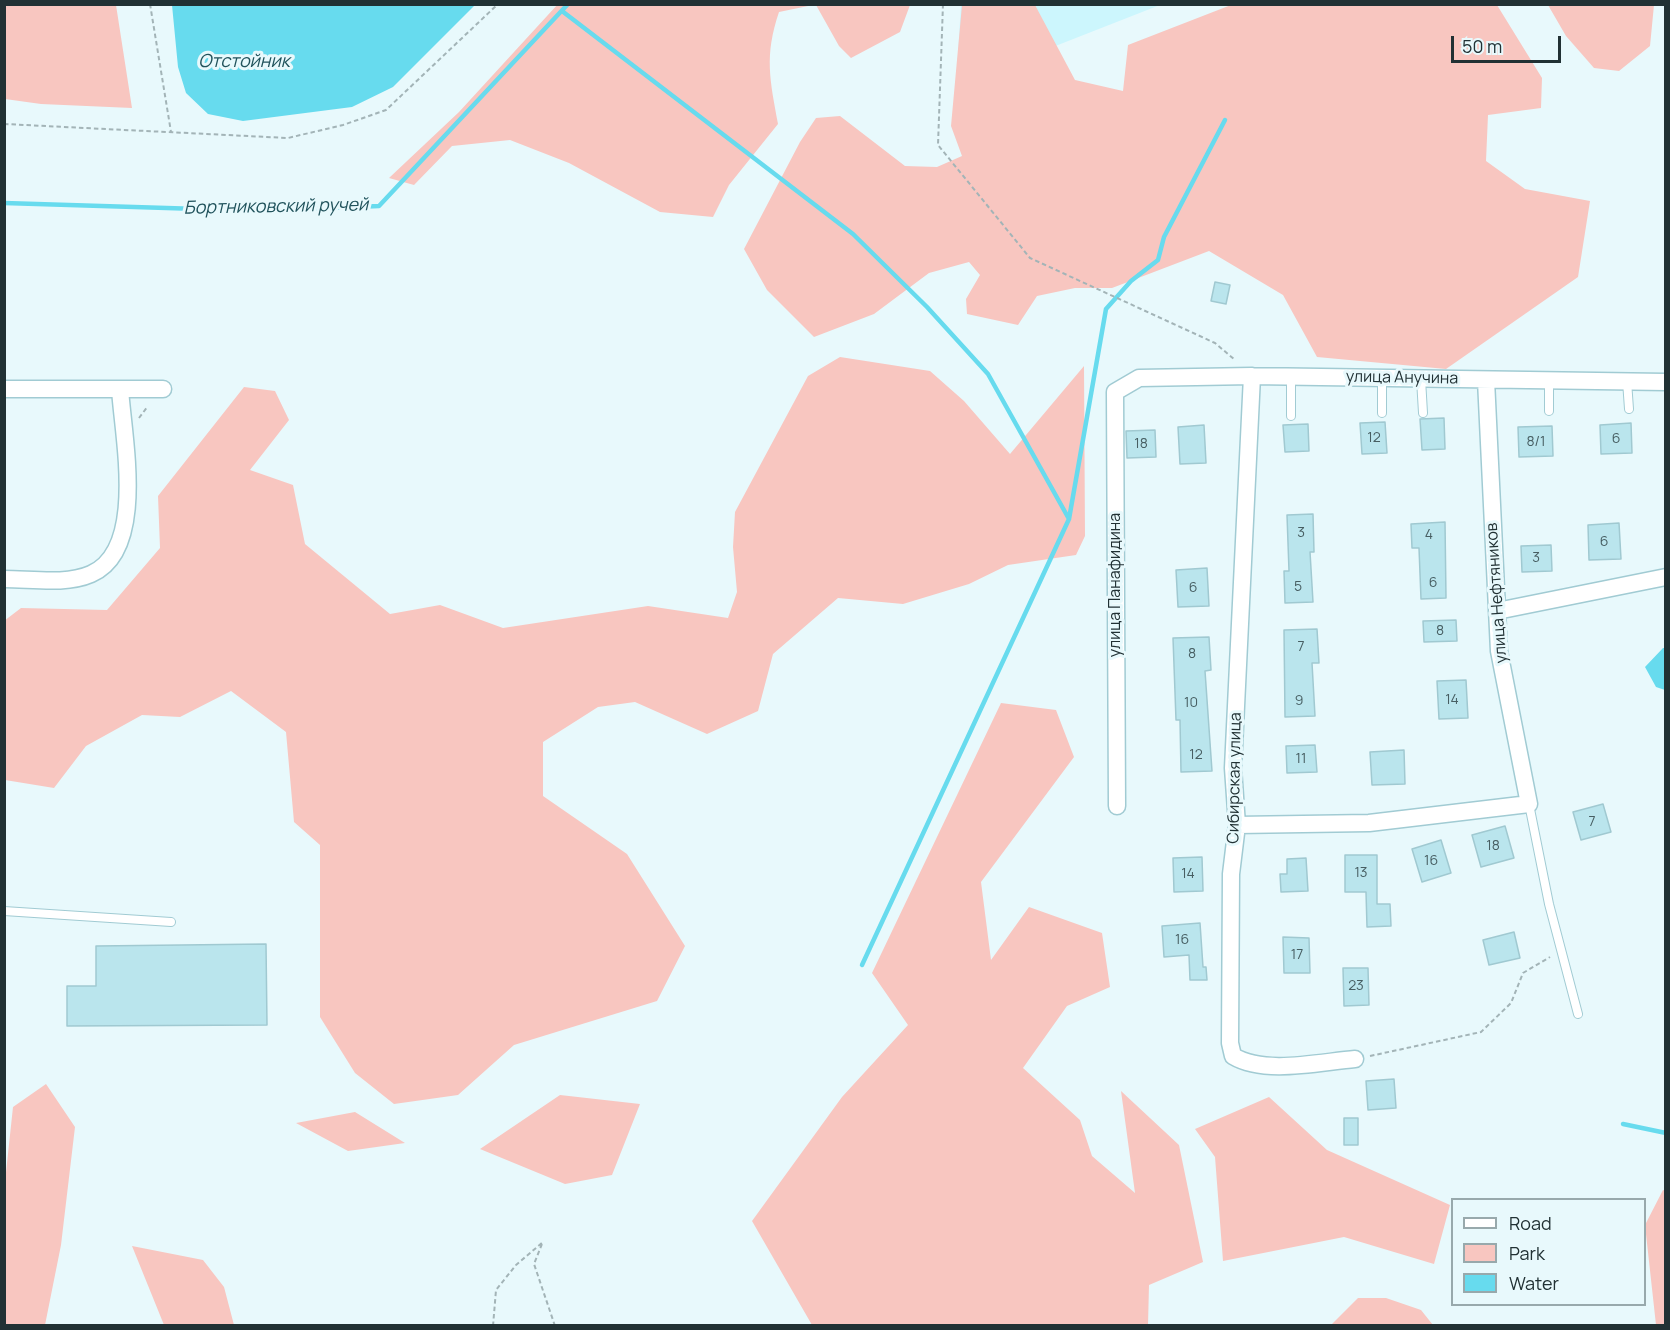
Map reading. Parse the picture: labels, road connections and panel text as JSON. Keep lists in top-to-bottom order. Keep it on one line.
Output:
{"streets":{"street":["улица Анучина","улица Панафидина","улица Нефтяников","Сибирская улица"]},"crossings":[["улица Анучина","улица Панафидина"],["улица Анучина","улица Нефтяников"],["улица Анучина","Сибирская улица"]],"water":["Отстойник","Бортниковский ручей"],"house_numbers":["12","6","8/1","18","3","4","6","3","6","5","6","8","7","8","14","9","10","12","11","7","18","16","13","14","16","17","23"],"legend":["Road","Park","Water"],"scale_bar":"50 m"}
